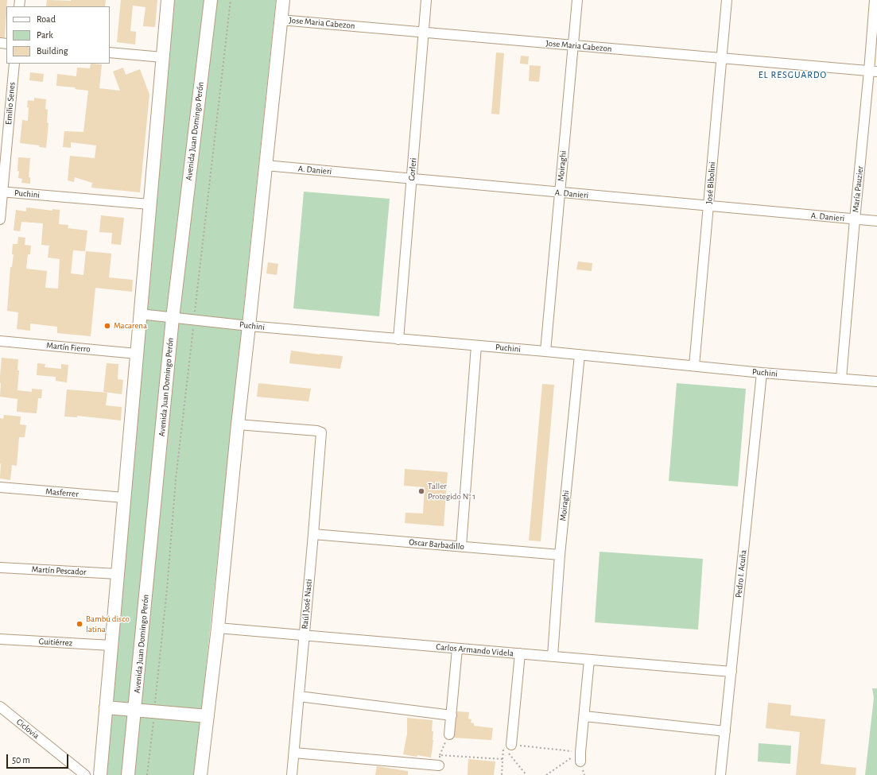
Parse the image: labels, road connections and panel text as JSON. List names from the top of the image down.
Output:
{
  "streets": {
    "main road": ["Avenida Juan Domingo Perón"],
    "street": [
      "Jose Maria Cabezon",
      "Emilio Senes",
      "Moiraghi",
      "Gorleri",
      "A. Danieri",
      "José Bibolini",
      "María Pauzier",
      "Puchini",
      "Martín Fierro",
      "Masferrer",
      "Oscar Barbadillo",
      "Martín Pescador",
      "Pedro I. Acuña",
      "Raúl José Nasti",
      "Guitiérrez",
      "Carlos Armando Videla",
      "Ciclovia"
    ]
  },
  "crossings": [
    ["Jose Maria Cabezon", "Moiraghi"],
    ["Jose Maria Cabezon", "Gorleri"],
    ["Jose Maria Cabezon", "José Bibolini"],
    ["Jose Maria Cabezon", "María Pauzier"],
    ["Emilio Senes", "Puchini"],
    ["Avenida Juan Domingo Perón", "Puchini"],
    ["Moiraghi", "A. Danieri"],
    ["Moiraghi", "Puchini"],
    ["Moiraghi", "Oscar Barbadillo"],
    ["Moiraghi", "Carlos Armando Videla"],
    ["Gorleri", "A. Danieri"],
    ["Gorleri", "Puchini"],
    ["A. Danieri", "José Bibolini"],
    ["A. Danieri", "María Pauzier"],
    ["José Bibolini", "Puchini"],
    ["María Pauzier", "Puchini"],
    ["Puchini", "Pedro I. Acuña"],
    ["Oscar Barbadillo", "Raúl José Nasti"],
    ["Pedro I. Acuña", "Carlos Armando Videla"],
    ["Raúl José Nasti", "Carlos Armando Videla"]
  ],
  "districts": ["EL RESGUARDO"],
  "places": ["Macarena", "Taller Protegido N° 1", "Bambú disco latina"],
  "legend": ["Road", "Park", "Building"],
  "scale_bar": "50 m"
}
